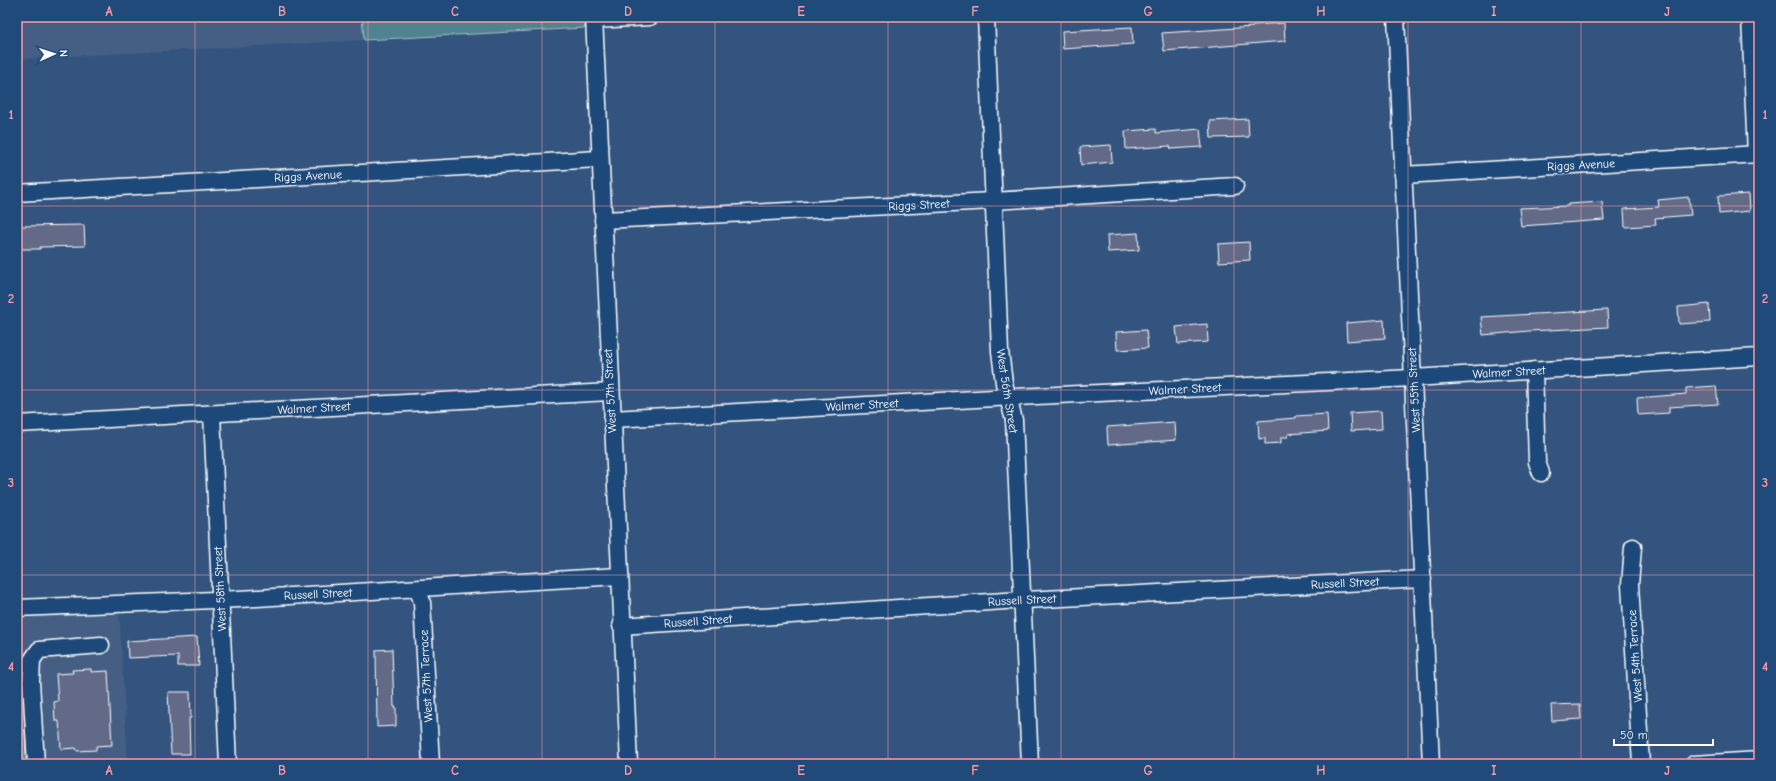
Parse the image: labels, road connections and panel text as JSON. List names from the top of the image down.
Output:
{
  "streets": {
    "street": [
      "Riggs Avenue",
      "Riggs Street",
      "Walmer Street",
      "West 55th Street",
      "West 57th Street",
      "West 56th Street",
      "Russell Street",
      "West 58th Street",
      "West 54th Terrace",
      "West 57th Terrace"
    ]
  },
  "crossings": [
    ["Riggs Avenue", "West 55th Street"],
    ["Riggs Avenue", "West 57th Street"],
    ["Riggs Street", "West 57th Street"],
    ["Riggs Street", "West 56th Street"],
    ["Walmer Street", "West 55th Street"],
    ["Walmer Street", "West 57th Street"],
    ["Walmer Street", "West 56th Street"],
    ["Walmer Street", "West 58th Street"],
    ["West 55th Street", "Russell Street"],
    ["West 57th Street", "Russell Street"],
    ["West 56th Street", "Russell Street"],
    ["Russell Street", "West 58th Street"],
    ["Russell Street", "West 57th Terrace"]
  ],
  "scale_bar": "50 m",
  "north": "right",
  "grid": {
    "columns": [
      "A",
      "B",
      "C",
      "D",
      "E",
      "F",
      "G",
      "H",
      "I",
      "J"
    ],
    "rows": [
      "1",
      "2",
      "3",
      "4"
    ]
  }
}
